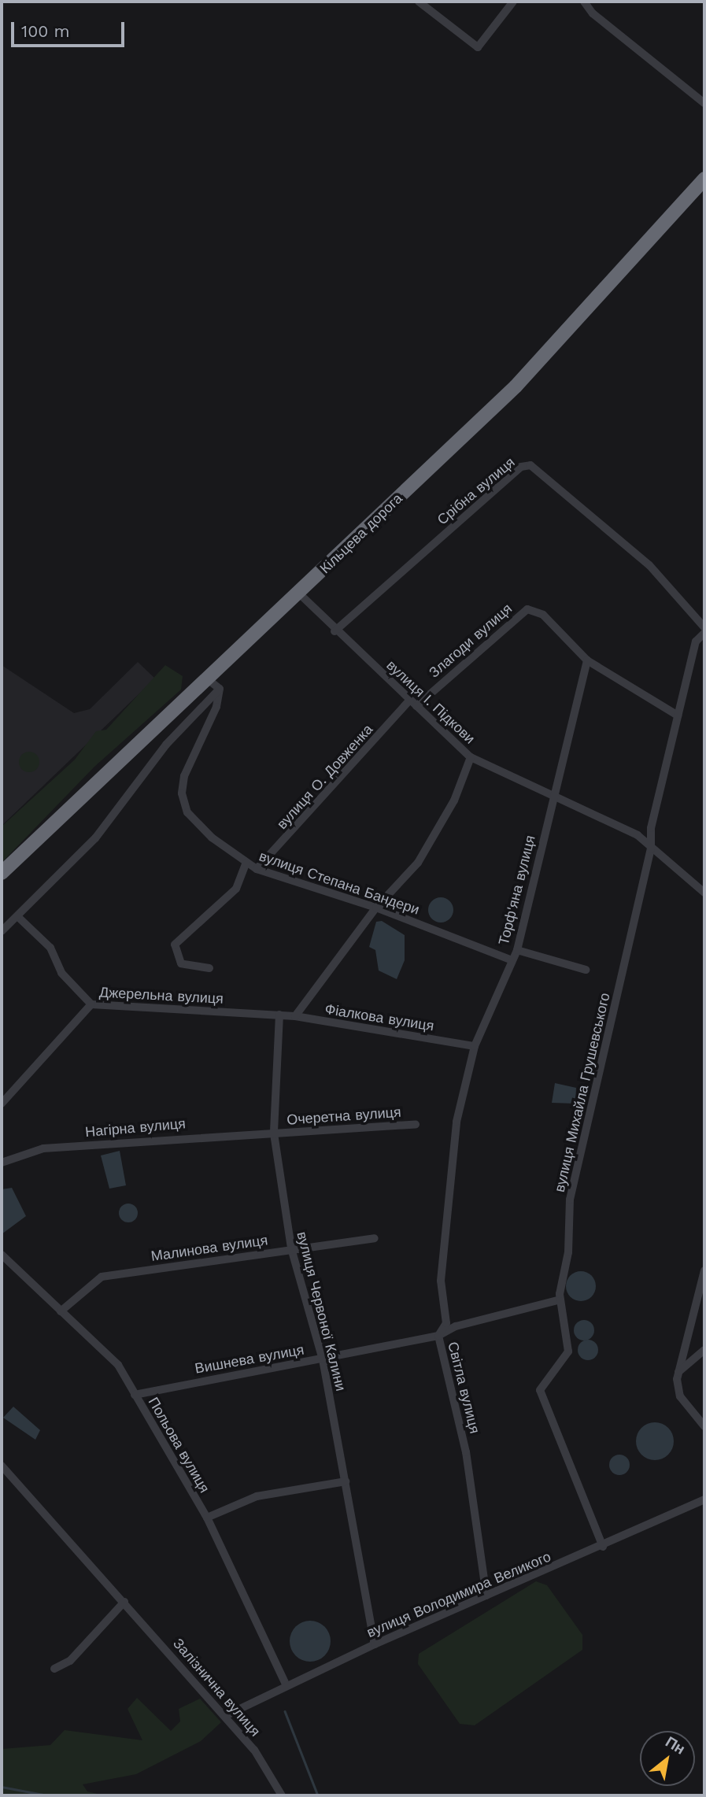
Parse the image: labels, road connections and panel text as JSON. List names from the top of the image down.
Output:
{
  "streets": {
    "highway": ["Кільцева дорога"],
    "street": [
      "Срібна вулиця",
      "Злагоди вулиця",
      "вулиця І. Підкови",
      "вулиця О. Довженка",
      "вулиця Степана Бандери",
      "Торф'яна вулиця",
      "Джерельна вулиця",
      "Фіалкова вулиця",
      "вулиця Михайла Грушевського",
      "Очеретна вулиця",
      "Нагірна вулиця",
      "Малинова вулиця",
      "вулиця Червоної Калини",
      "Вишнева вулиця",
      "Світла вулиця",
      "Польова вулиця",
      "вулиця Володимира Великого",
      "Залізнична вулиця"
    ]
  },
  "crossings": [
    ["Срібна вулиця", "вулиця І. Підкови"],
    ["Кільцева дорога", "вулиця І. Підкови"],
    ["Злагоди вулиця", "вулиця І. Підкови"],
    ["Злагоди вулиця", "вулиця О. Довженка"],
    ["Злагоди вулиця", "Торф'яна вулиця"],
    ["Злагоди вулиця", "вулиця Михайла Грушевського"],
    ["вулиця І. Підкови", "вулиця О. Довженка"],
    ["вулиця І. Підкови", "Торф'яна вулиця"],
    ["вулиця І. Підкови", "вулиця Михайла Грушевського"],
    ["вулиця О. Довженка", "вулиця Степана Бандери"],
    ["вулиця Степана Бандери", "Торф'яна вулиця"],
    ["Торф'яна вулиця", "Фіалкова вулиця"],
    ["Торф'яна вулиця", "Світла вулиця"],
    ["Джерельна вулиця", "Фіалкова вулиця"],
    ["Джерельна вулиця", "вулиця Червоної Калини"],
    ["Фіалкова вулиця", "вулиця Червоної Калини"],
    ["вулиця Михайла Грушевського", "Вишнева вулиця"],
    ["вулиця Михайла Грушевського", "вулиця Володимира Великого"],
    ["Очеретна вулиця", "Нагірна вулиця"],
    ["Очеретна вулиця", "вулиця Червоної Калини"],
    ["Нагірна вулиця", "вулиця Червоної Калини"],
    ["Малинова вулиця", "вулиця Червоної Калини"],
    ["Малинова вулиця", "Польова вулиця"],
    ["вулиця Червоної Калини", "Вишнева вулиця"],
    ["вулиця Червоної Калини", "вулиця Володимира Великого"],
    ["Вишнева вулиця", "Світла вулиця"],
    ["Вишнева вулиця", "Польова вулиця"],
    ["Світла вулиця", "вулиця Володимира Великого"],
    ["Польова вулиця", "вулиця Володимира Великого"],
    ["вулиця Володимира Великого", "Залізнична вулиця"]
  ],
  "scale_bar": "100 m",
  "north": "top right"
}
